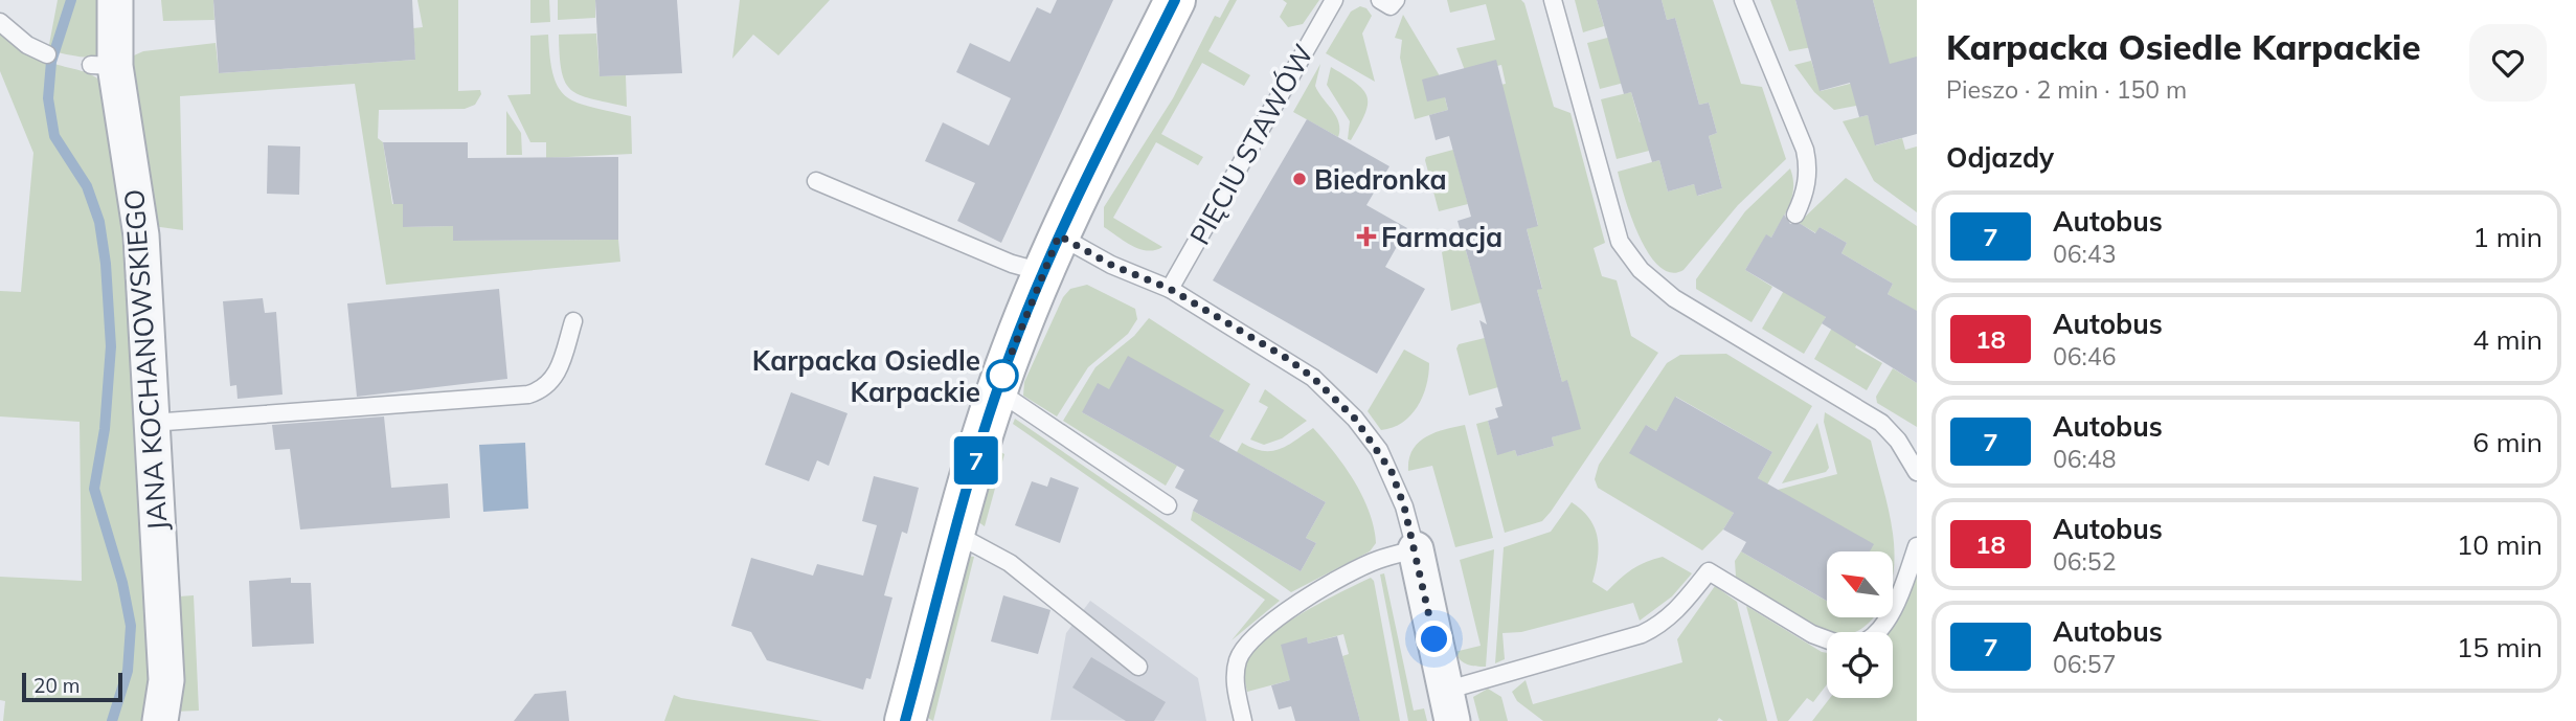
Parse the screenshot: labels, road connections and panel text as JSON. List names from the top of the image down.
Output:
{
  "streets": {
    "street": ["JANA KOCHANOWSKIEGO"],
    "lane": ["PIĘCIU STAWÓW"]
  },
  "places": {
    "other": ["Biedronka", "Karpacka Osiedle Karpackie"],
    "health": ["Farmacja"]
  },
  "lines": ["bus line 7"],
  "scale_bar": "20 m",
  "north": "top left",
  "page": {
    "on_map": "7",
    "heading": [
      ["Karpacka Osiedle Karpackie", "Pieszo · 2 min · 150 m"],
      "Odjazdy"
    ],
    "list": [
      {
        "mark": "7",
        "name": "Autobus",
        "note": "06:43",
        "value": "1 min"
      },
      {
        "mark": "18",
        "name": "Autobus",
        "note": "06:46",
        "value": "4 min"
      },
      {
        "mark": "7",
        "name": "Autobus",
        "note": "06:48",
        "value": "6 min"
      },
      {
        "mark": "18",
        "name": "Autobus",
        "note": "06:52",
        "value": "10 min"
      },
      {
        "mark": "7",
        "name": "Autobus",
        "note": "06:57",
        "value": "15 min"
      }
    ],
    "scale": "20 m"
  }
}
